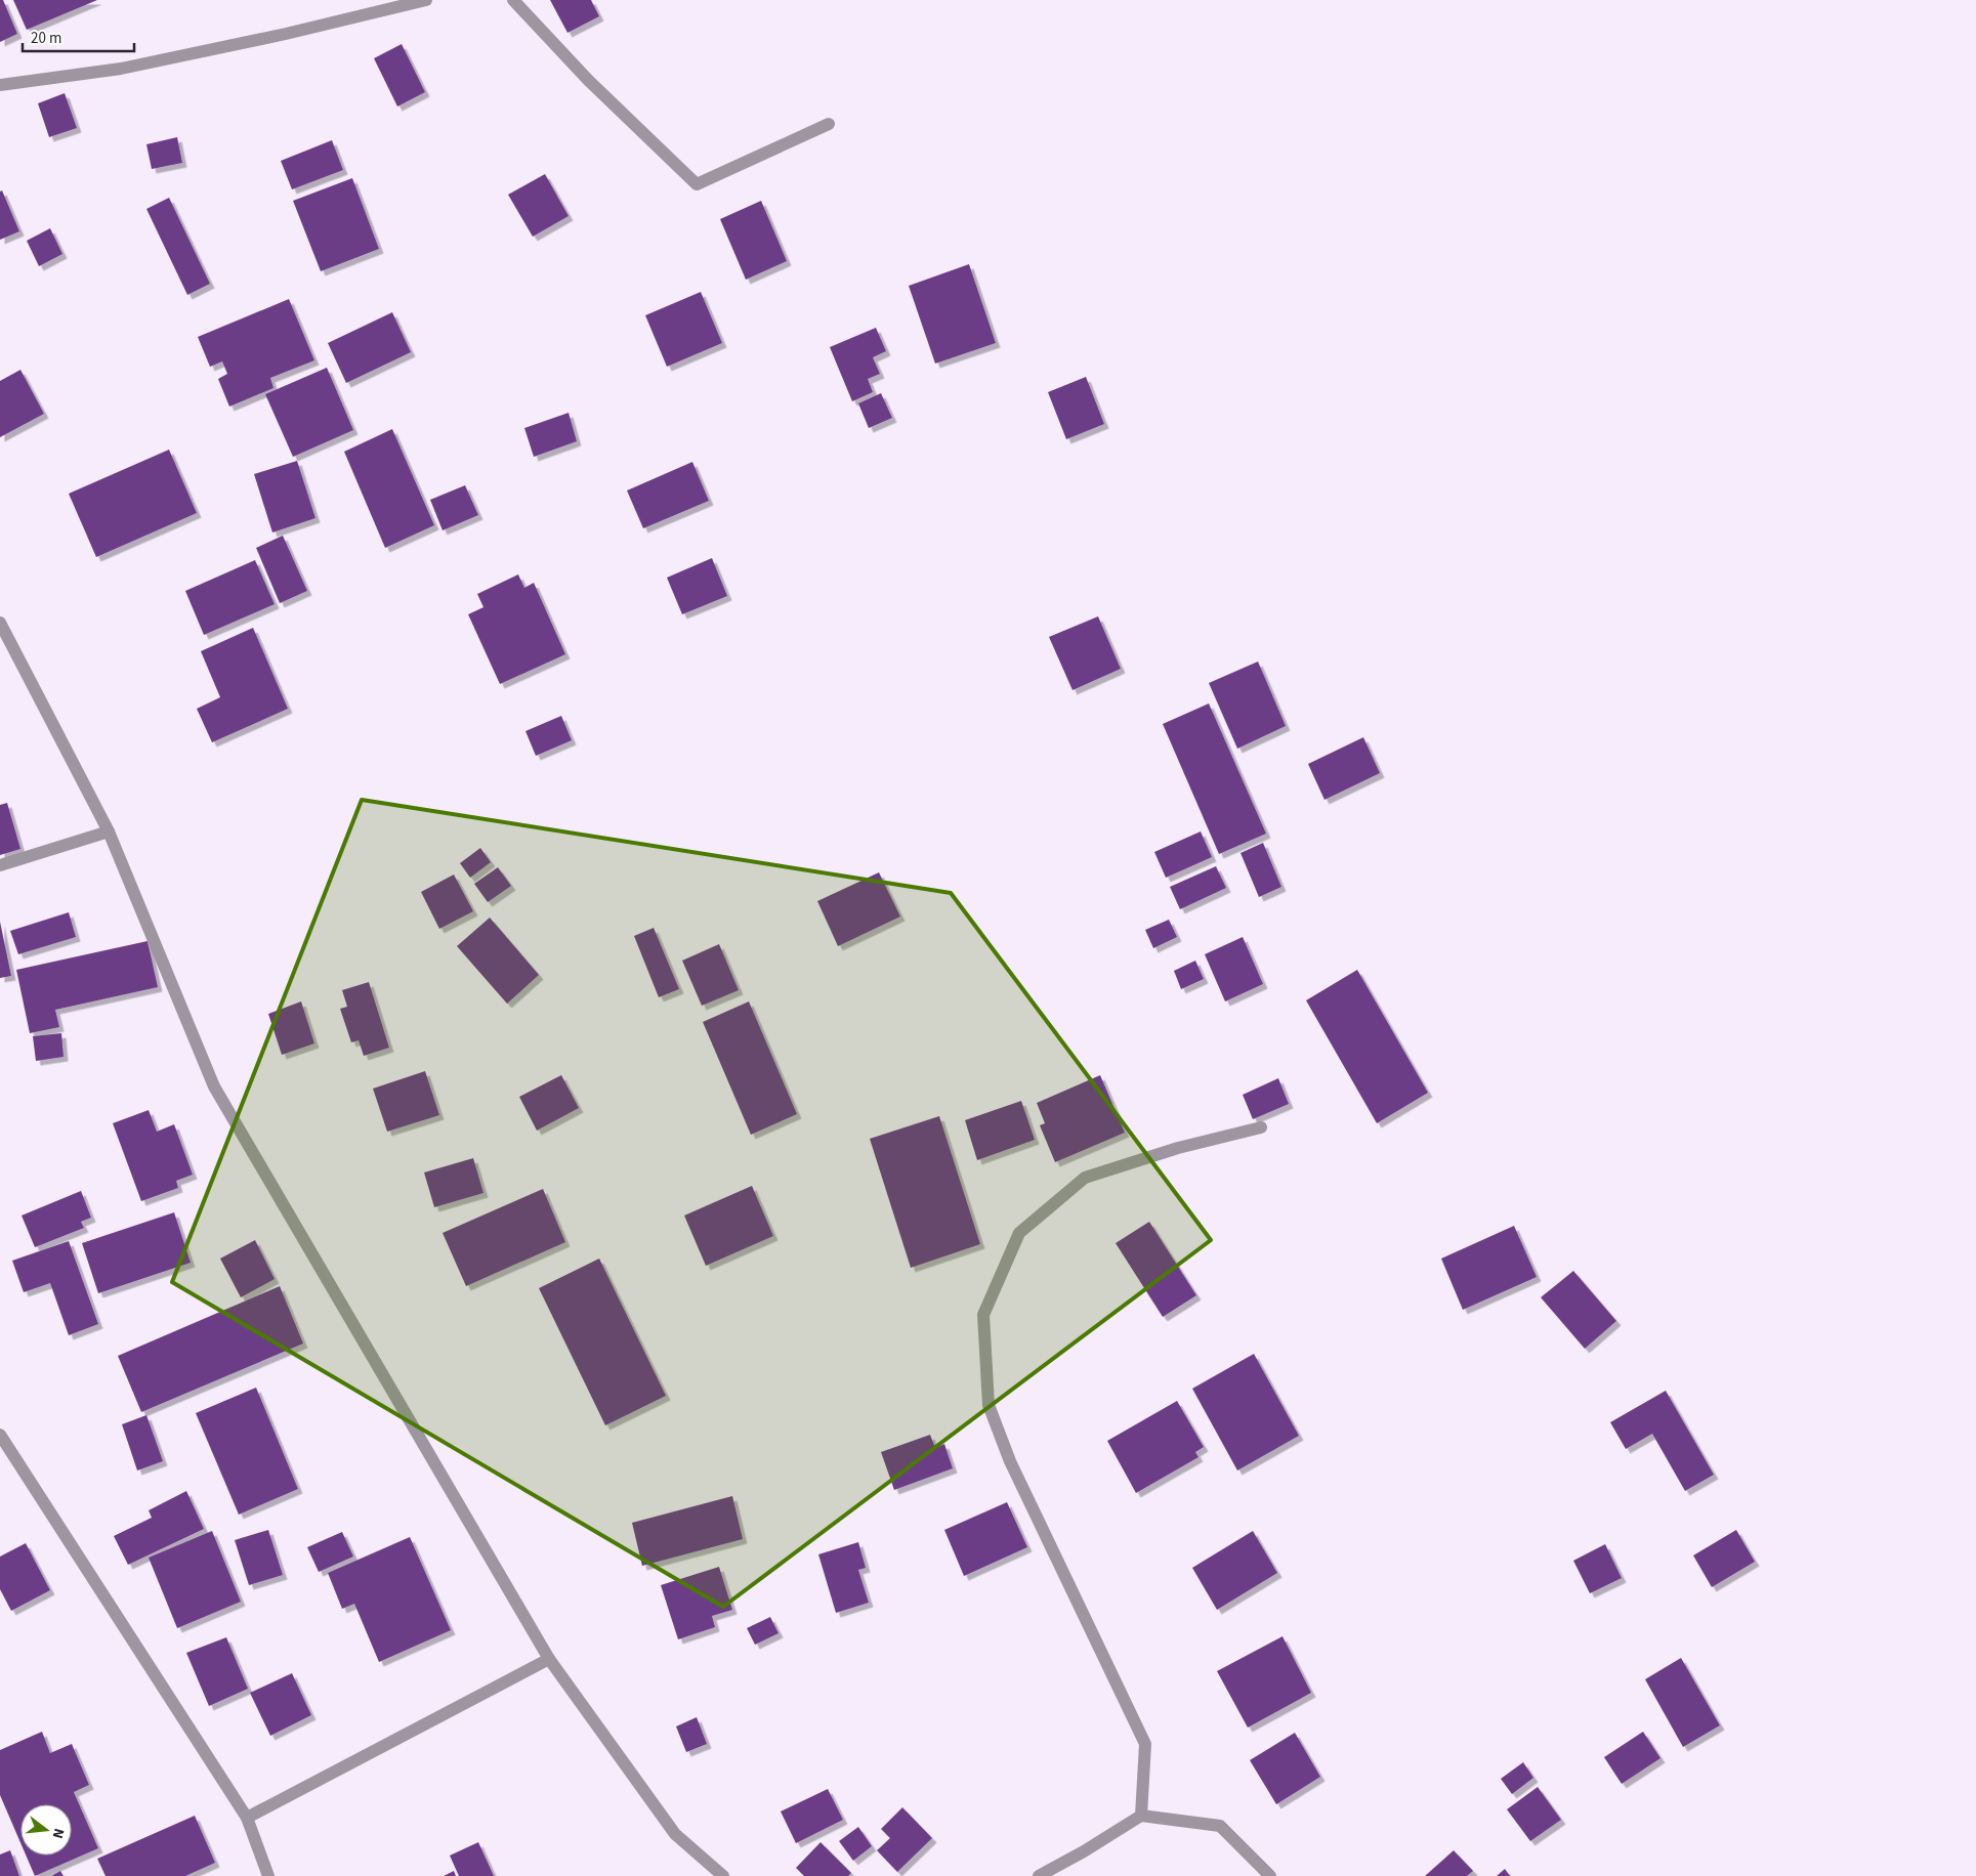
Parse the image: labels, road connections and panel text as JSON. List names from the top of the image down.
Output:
{
  "scale_bar": "20 m",
  "north": "right"
}
